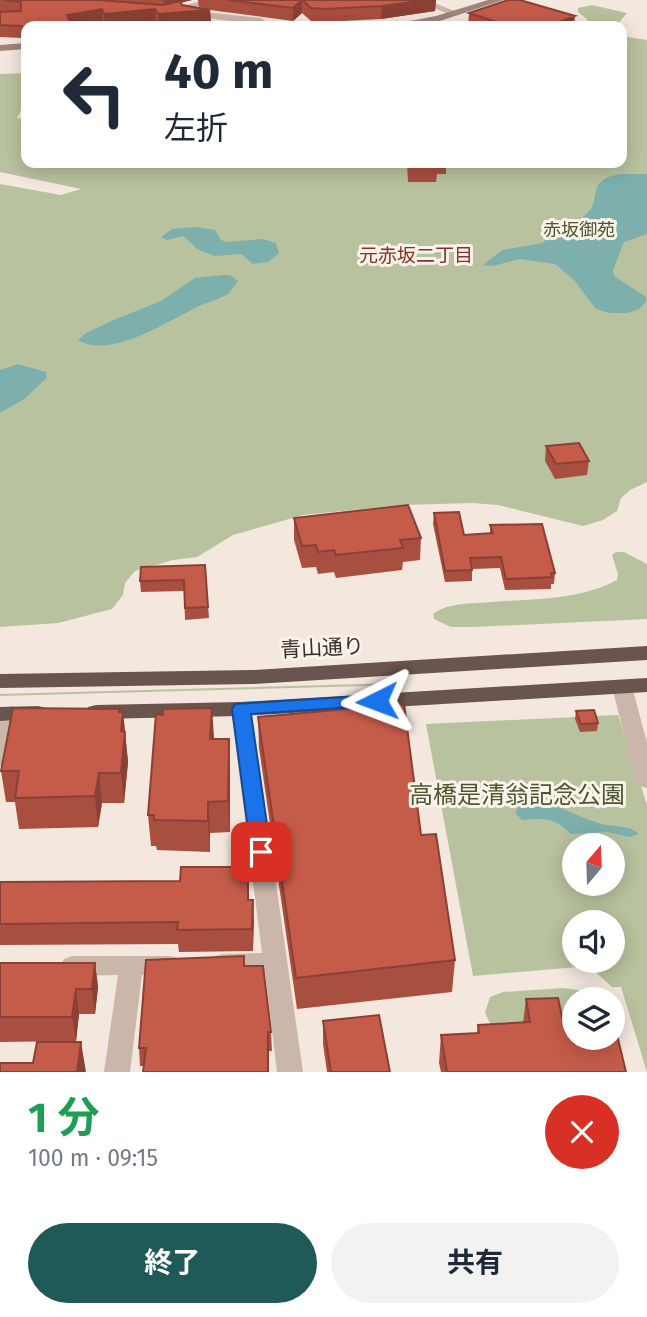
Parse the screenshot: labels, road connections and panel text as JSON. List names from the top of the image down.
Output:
{
  "streets": {
    "highway": ["青山通り"]
  },
  "districts": ["元赤坂二丁目"],
  "parks": ["赤坂御苑", "高橋是清翁記念公園"],
  "north": "top",
  "page": {
    "turn": ["40 m", "左折"],
    "heading": ["1 分", "100 m · 09:15"],
    "buttons": ["終了", "共有"]
  }
}
